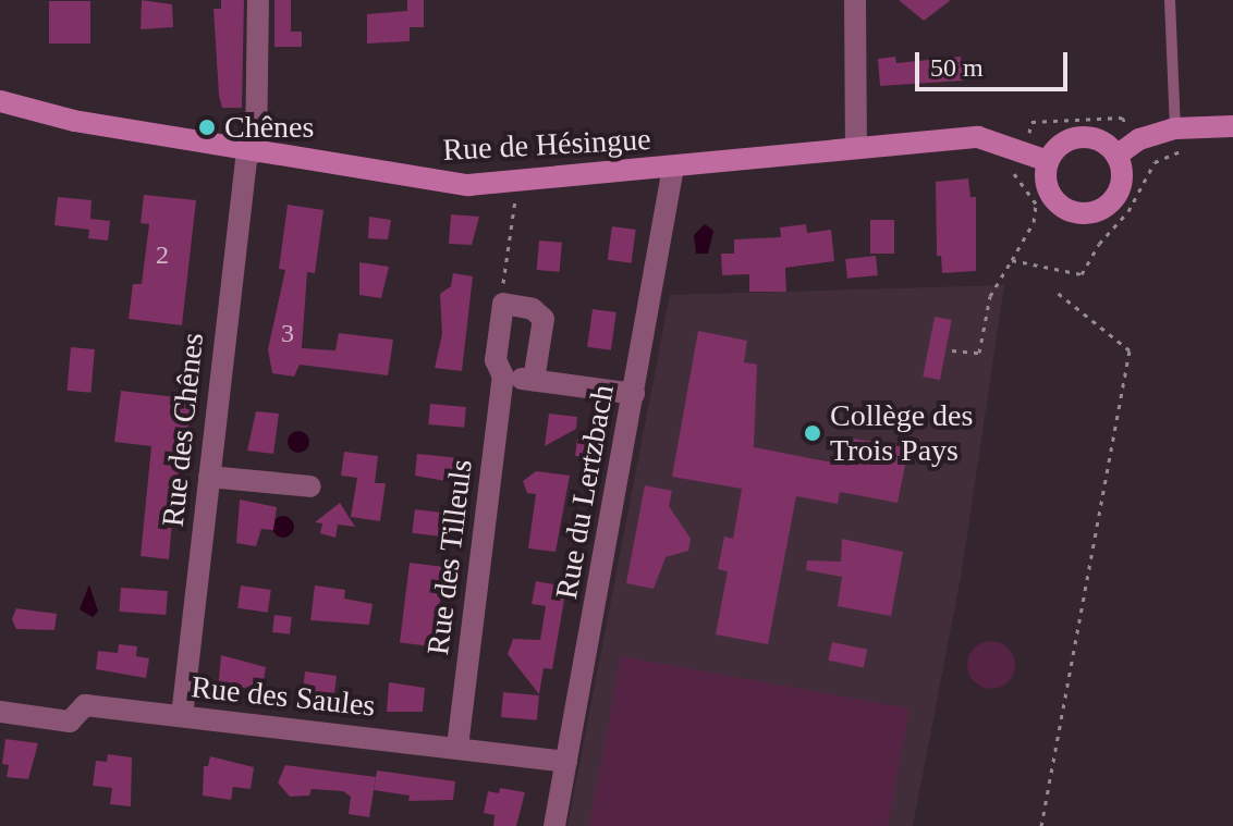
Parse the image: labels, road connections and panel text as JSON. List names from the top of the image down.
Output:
{
  "streets": {
    "main road": ["Rue de Hésingue"],
    "street": [
      "Rue des Chênes",
      "Rue du Lertzbach",
      "Rue des Tilleuls",
      "Rue des Saules"
    ]
  },
  "crossings": [
    ["Rue de Hésingue", "Rue des Chênes"],
    ["Rue de Hésingue", "Rue du Lertzbach"],
    ["Rue des Chênes", "Rue des Saules"],
    ["Rue du Lertzbach", "Rue des Saules"],
    ["Rue des Tilleuls", "Rue des Saules"]
  ],
  "places": ["Chênes", "Collège des Trois Pays"],
  "house_numbers": ["2", "3"],
  "scale_bar": "50 m"
}
